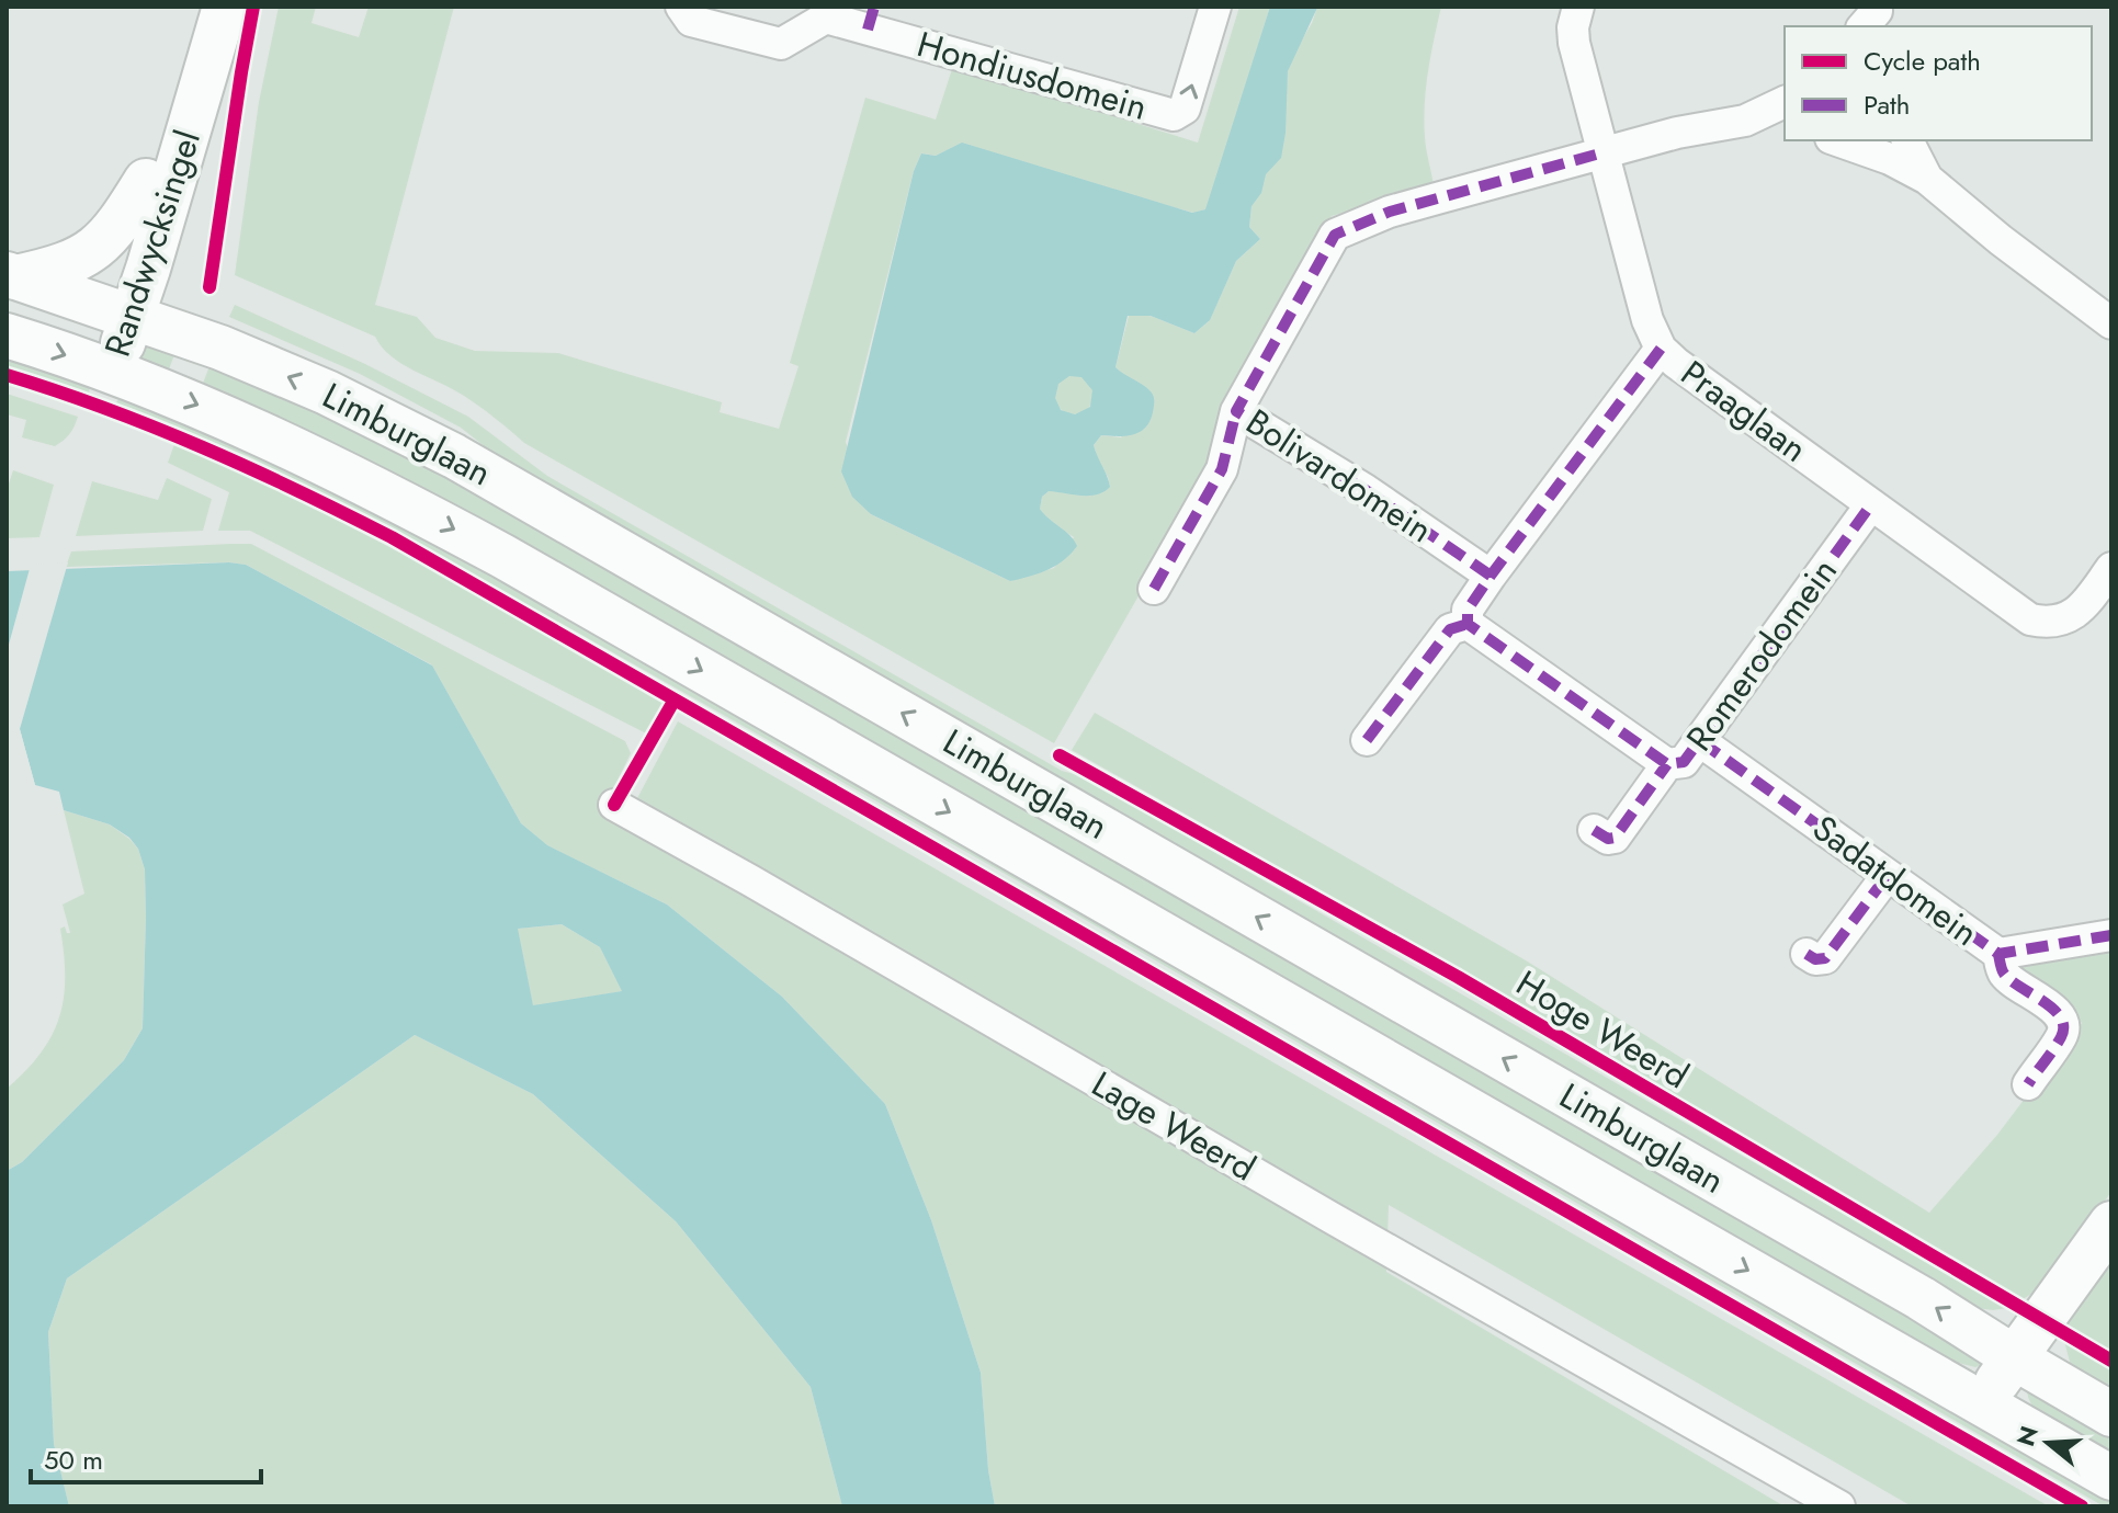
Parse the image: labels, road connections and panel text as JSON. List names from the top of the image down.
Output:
{
  "streets": {
    "main road": ["Randwycksingel", "Limburglaan"],
    "street": [
      "Hondiusdomein",
      "Praaglaan",
      "Bolivardomein",
      "Romerodomein",
      "Sadatdomein",
      "Lage Weerd"
    ],
    "cycle path": ["Hoge Weerd"]
  },
  "crossings": [
    ["Randwycksingel", "Limburglaan"],
    ["Praaglaan", "Bolivardomein"],
    ["Praaglaan", "Romerodomein"],
    ["Romerodomein", "Sadatdomein"]
  ],
  "legend": ["Cycle path", "Path"],
  "scale_bar": "50 m",
  "north": "left"
}
